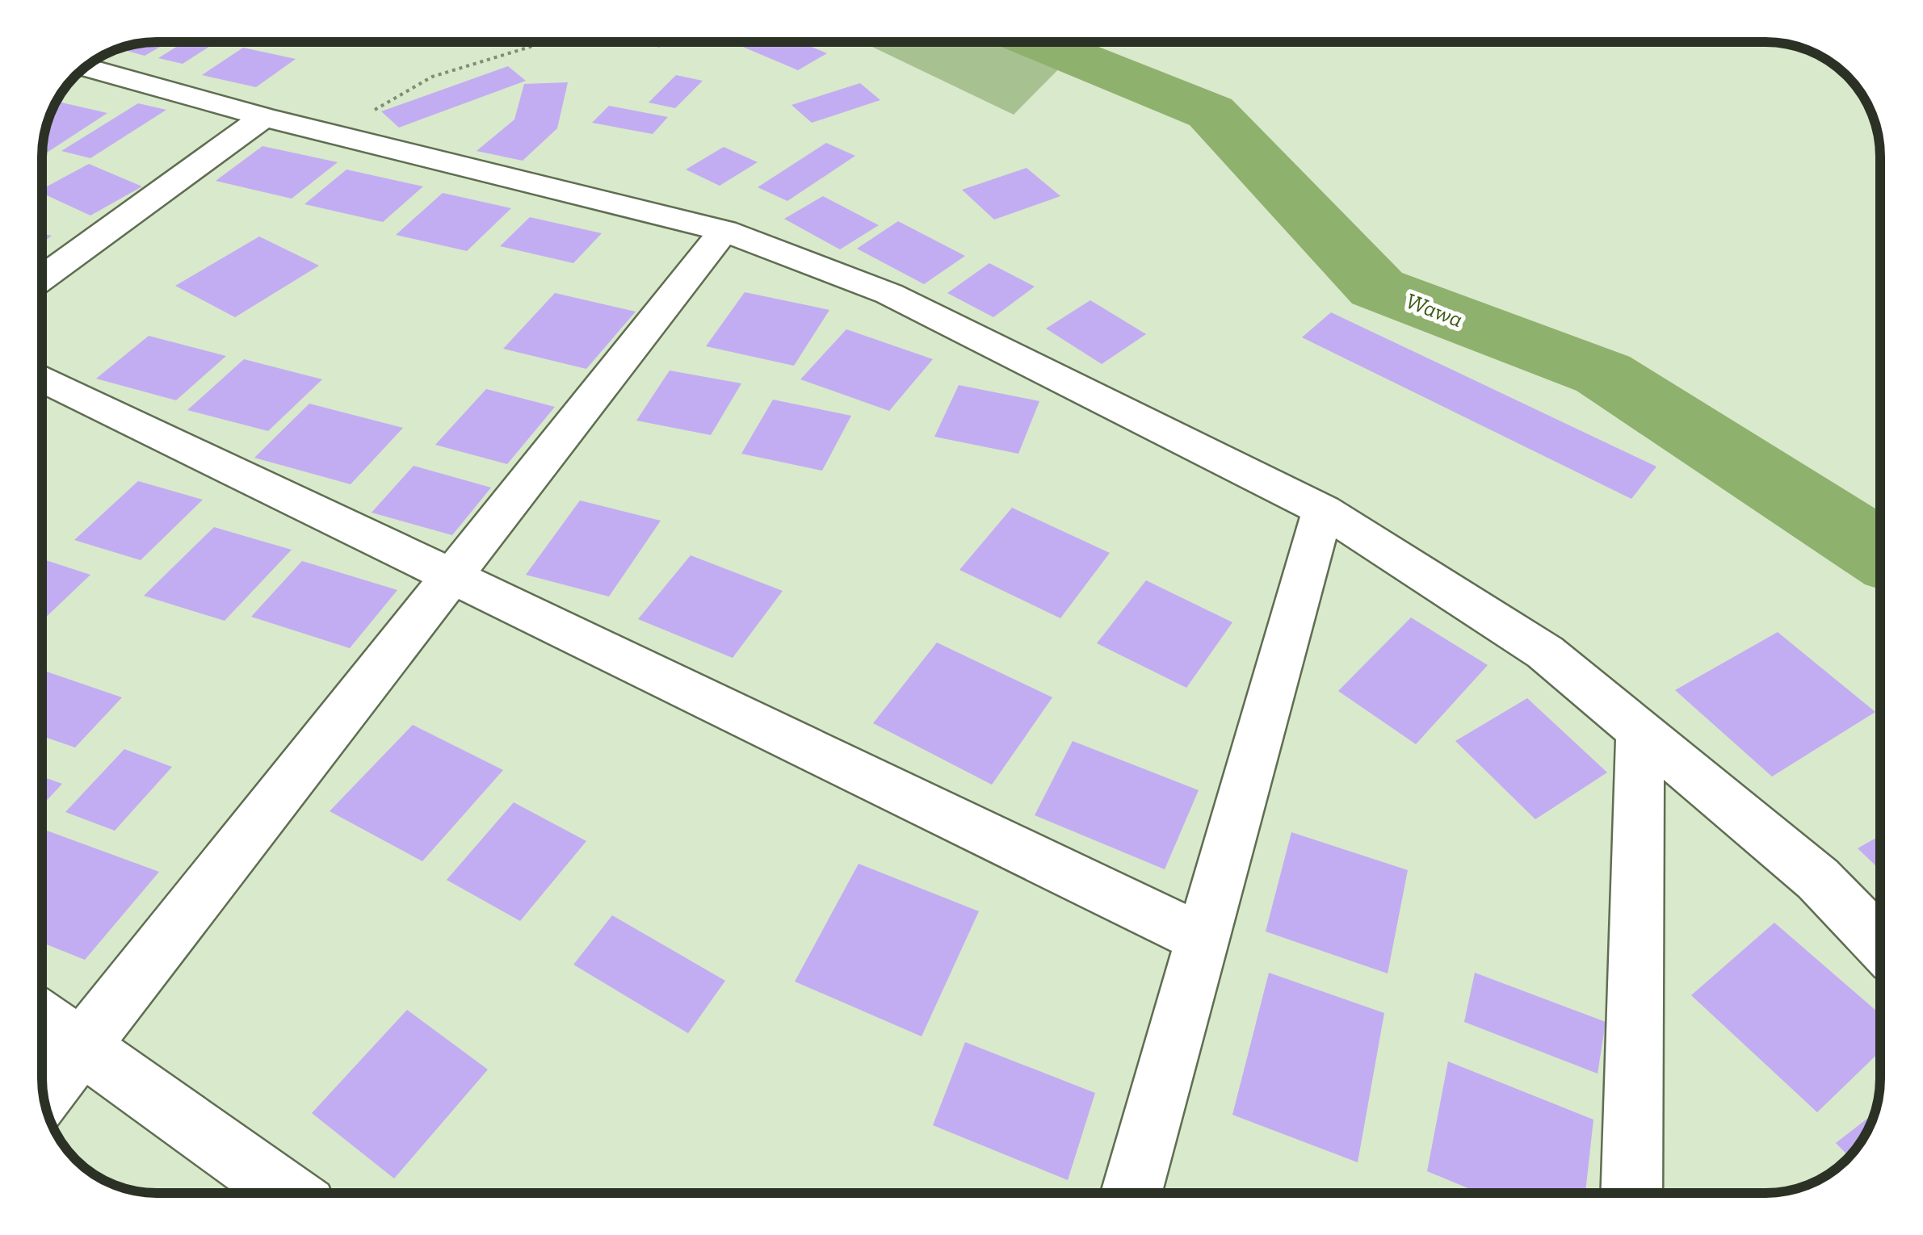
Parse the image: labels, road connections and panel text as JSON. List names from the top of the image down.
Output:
{
  "water": ["Wawa"]
}
